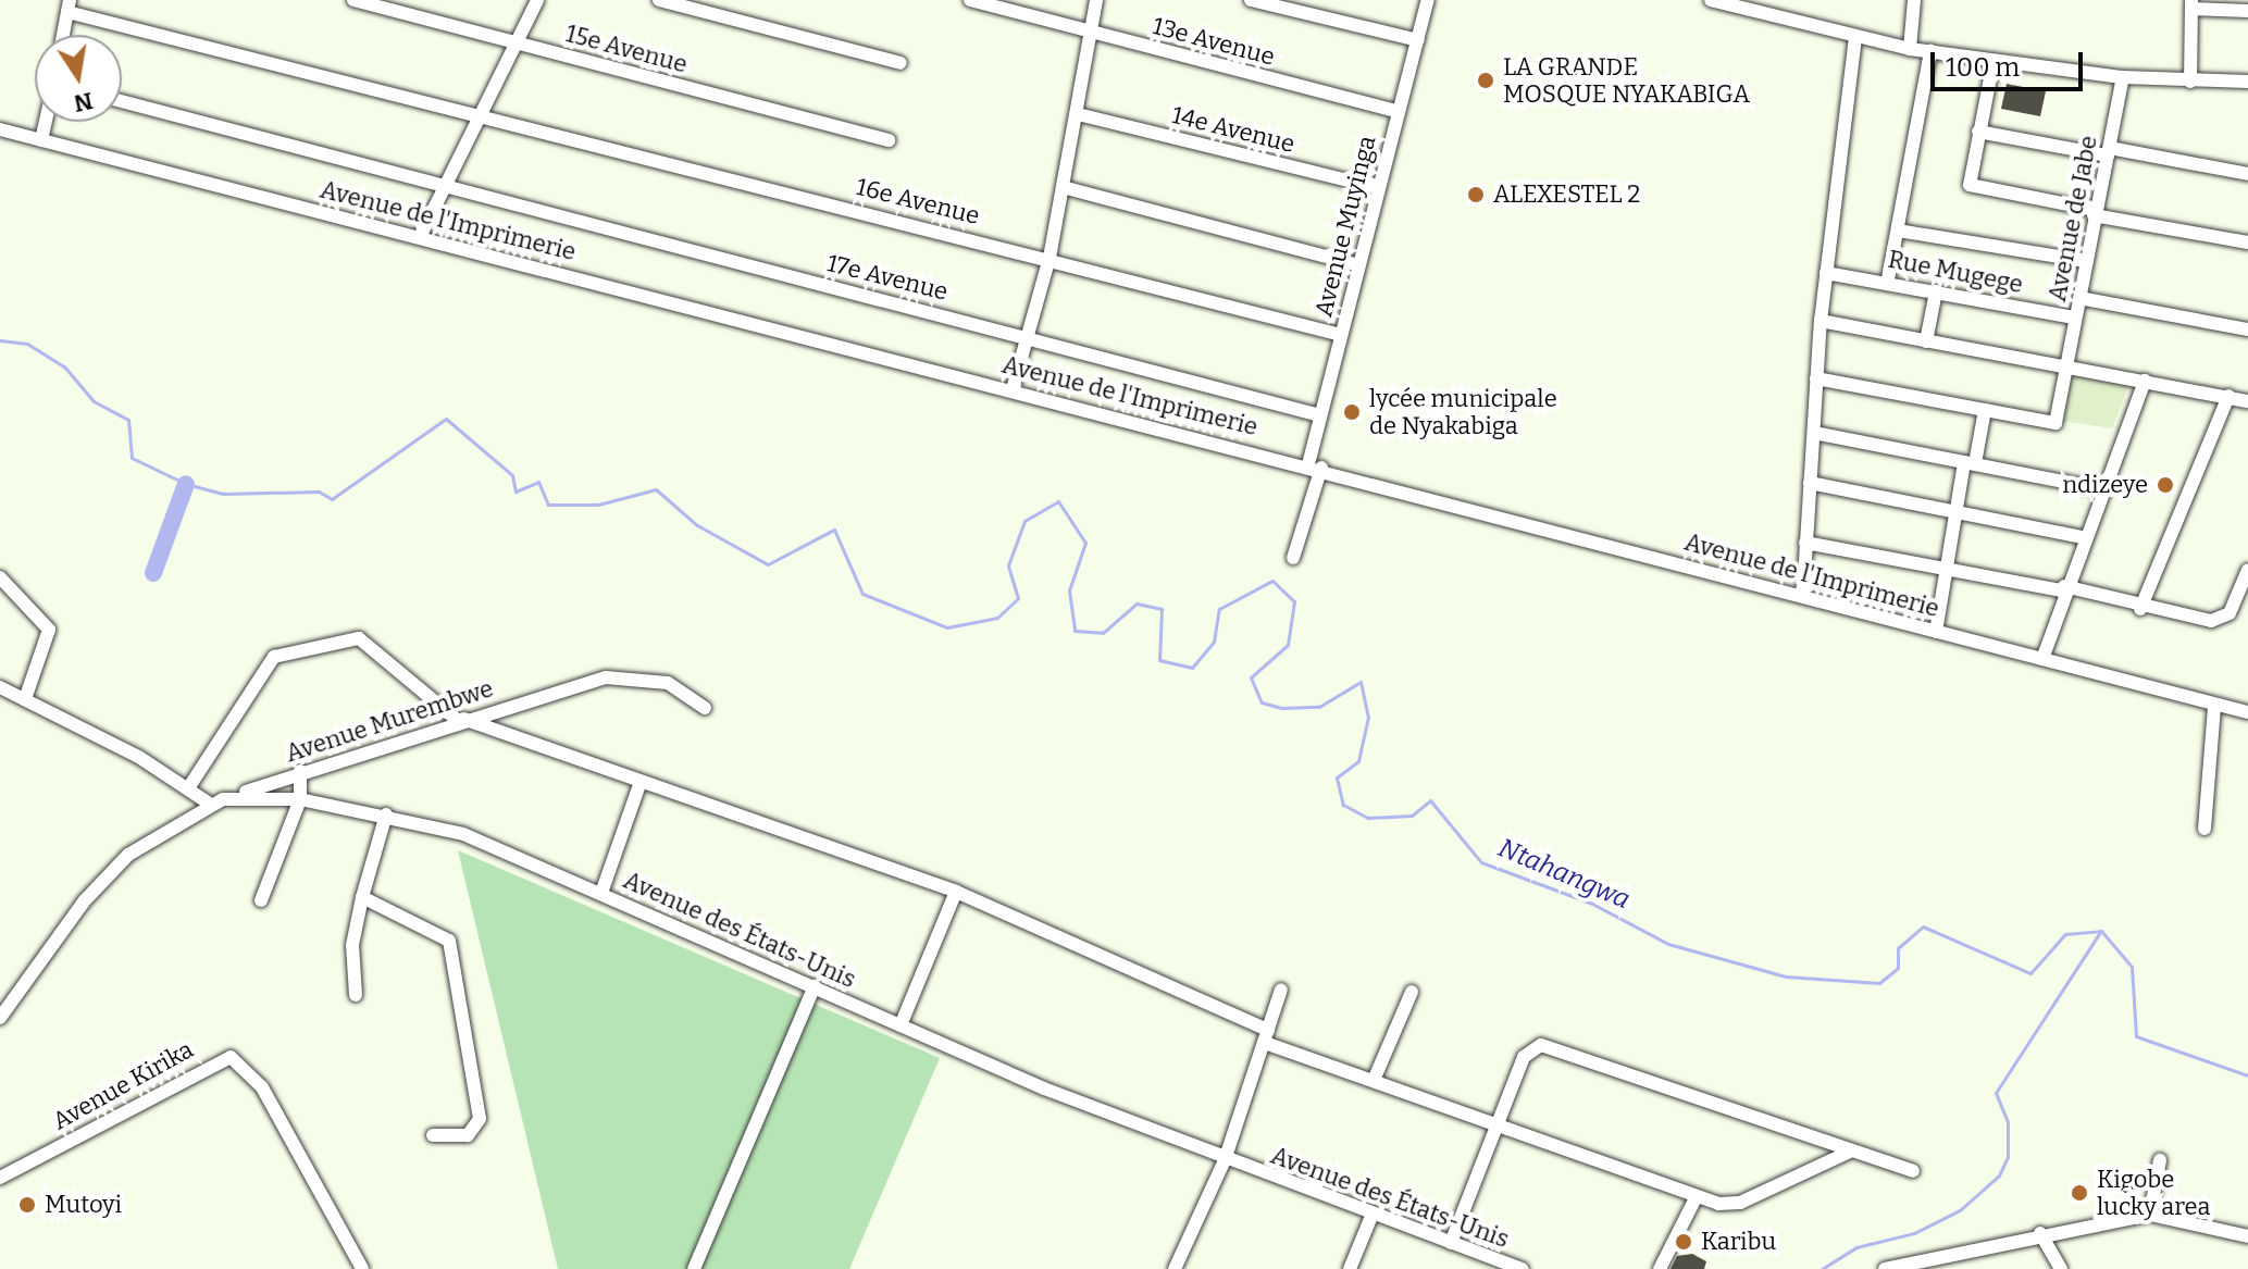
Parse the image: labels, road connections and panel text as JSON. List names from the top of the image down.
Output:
{
  "streets": {
    "street": [
      "13e Avenue",
      "15e Avenue",
      "14e Avenue",
      "16e Avenue",
      "Avenue de Jabe",
      "Avenue de l'Imprimerie",
      "Avenue Muyinga",
      "Rue Mugege",
      "17e Avenue",
      "Avenue Murembwe",
      "Avenue des États-Unis",
      "Avenue Kirika"
    ]
  },
  "crossings": [
    ["13e Avenue", "Avenue Muyinga"],
    ["14e Avenue", "Avenue Muyinga"],
    ["16e Avenue", "Avenue Muyinga"],
    ["Avenue de Jabe", "Rue Mugege"],
    ["Avenue de l'Imprimerie", "Avenue Muyinga"],
    ["Avenue Muyinga", "17e Avenue"],
    ["Avenue Murembwe", "Avenue des États-Unis"]
  ],
  "water": ["Ntahangwa"],
  "places": [
    "LA GRANDE MOSQUE NYAKABIGA",
    "ALEXESTEL 2",
    "lycée municipale de Nyakabiga",
    "ndizeye",
    "Kigobe lucky area",
    "Mutoyi",
    "Karibu"
  ],
  "scale_bar": "100 m",
  "north": "bottom"
}
